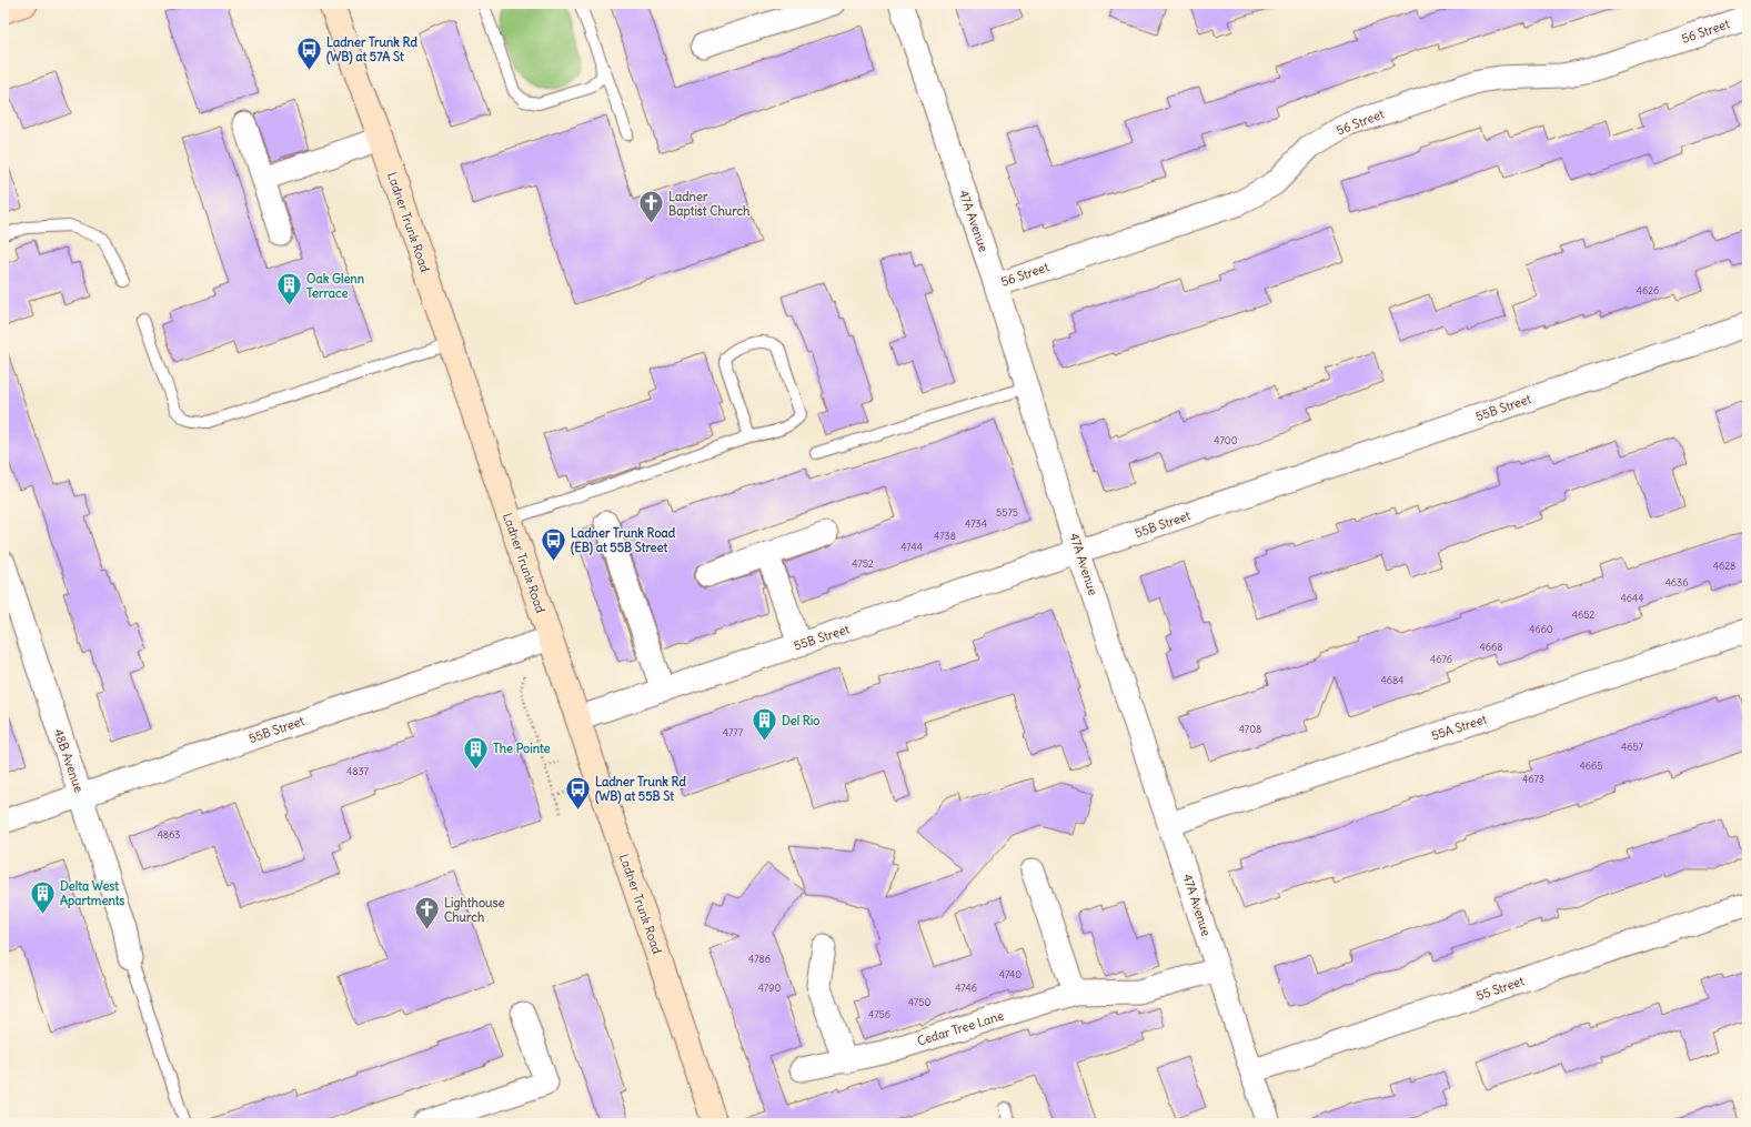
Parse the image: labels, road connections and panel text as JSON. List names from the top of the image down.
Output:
{
  "streets": {
    "main road": ["Ladner Trunk Road"],
    "street": [
      "56 Street",
      "47A Avenue",
      "55B Street",
      "55A Street",
      "48B Avenue",
      "55 Street",
      "Cedar Tree Lane"
    ]
  },
  "crossings": [
    ["56 Street", "47A Avenue"],
    ["47A Avenue", "55B Street"],
    ["47A Avenue", "55A Street"],
    ["47A Avenue", "55 Street"],
    ["47A Avenue", "Cedar Tree Lane"],
    ["Ladner Trunk Road", "55B Street"],
    ["55B Street", "48B Avenue"]
  ],
  "places": {
    "bus stop": ["Ladner Trunk Rd (WB) at 57A St", "Ladner Trunk Road (EB) at 55B Street", "Ladner Trunk Rd (WB) at 55B St"],
    "church": ["Ladner Baptist Church", "Lighthouse Church"],
    "building": [
      "Oak Glenn Terrace",
      "Del Rio",
      "The Pointe",
      "Delta West Apartments"
    ]
  },
  "house_numbers": [
    "4626",
    "4700",
    "5575",
    "4734",
    "4738",
    "4744",
    "4752",
    "4628",
    "4636",
    "4644",
    "4652",
    "4660",
    "4668",
    "4676",
    "4684",
    "4708",
    "4777",
    "4657",
    "4665",
    "4837",
    "4673",
    "4863",
    "4786",
    "4740",
    "4790",
    "4746",
    "4750",
    "4756"
  ]
}
